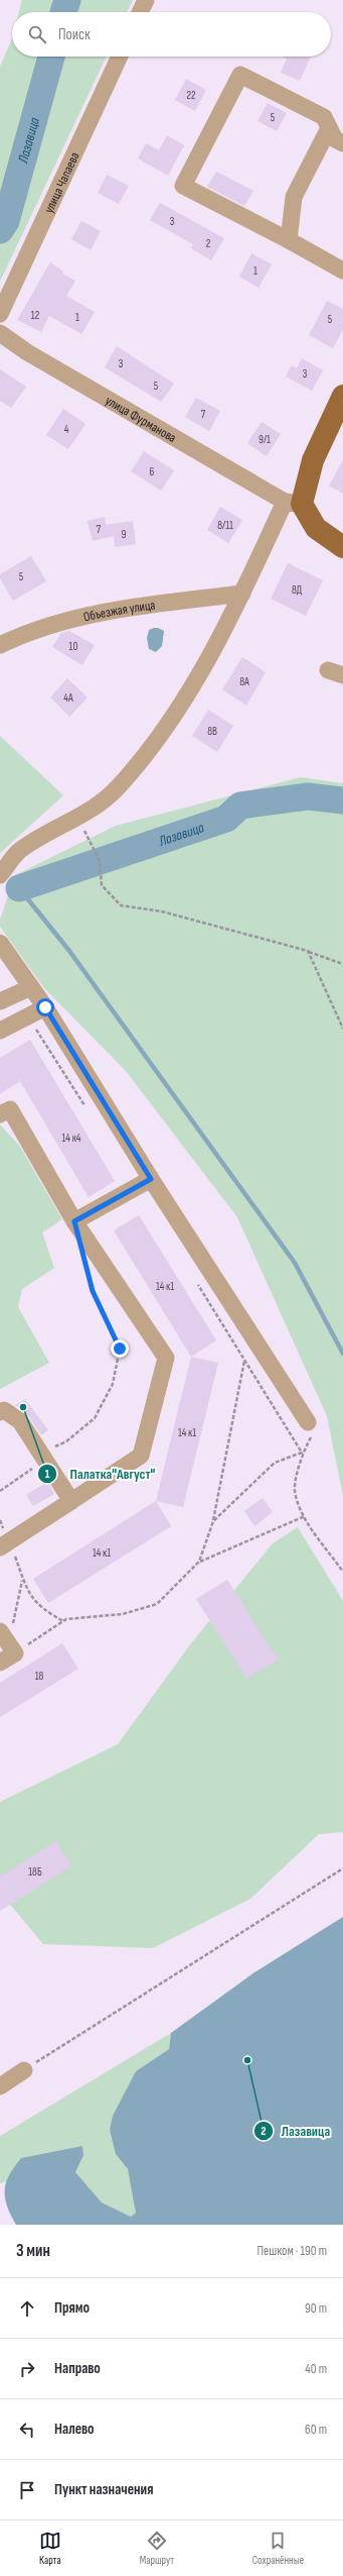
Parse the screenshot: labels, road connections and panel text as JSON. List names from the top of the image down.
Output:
{
  "streets": {
    "main road": ["улица Фурманова"],
    "street": ["улица Чапаева", "Объезжая улица"]
  },
  "water": ["Лазавица"],
  "places": ["Палатка\"Август\"", "Лазавица"],
  "house_numbers": [
    "22",
    "5",
    "3",
    "2",
    "1",
    "12",
    "1",
    "5",
    "3",
    "3",
    "5",
    "7",
    "4",
    "9/1",
    "6",
    "8/11",
    "7",
    "9",
    "5",
    "8Д",
    "10",
    "8А",
    "4А",
    "8В",
    "14 к4",
    "14 к1",
    "14 к1",
    "14 к1",
    "18",
    "18Б"
  ],
  "page": {
    "search": "Поиск",
    "heading": ["3 мин", "Пешком · 190 m"],
    "list": [
      ["Прямо", "90 m"],
      ["Направо", "40 m"],
      ["Налево", "60 m"],
      "Пункт назначения"
    ],
    "nav": ["Карта", "Маршрут", "Сохранённые"]
  }
}
